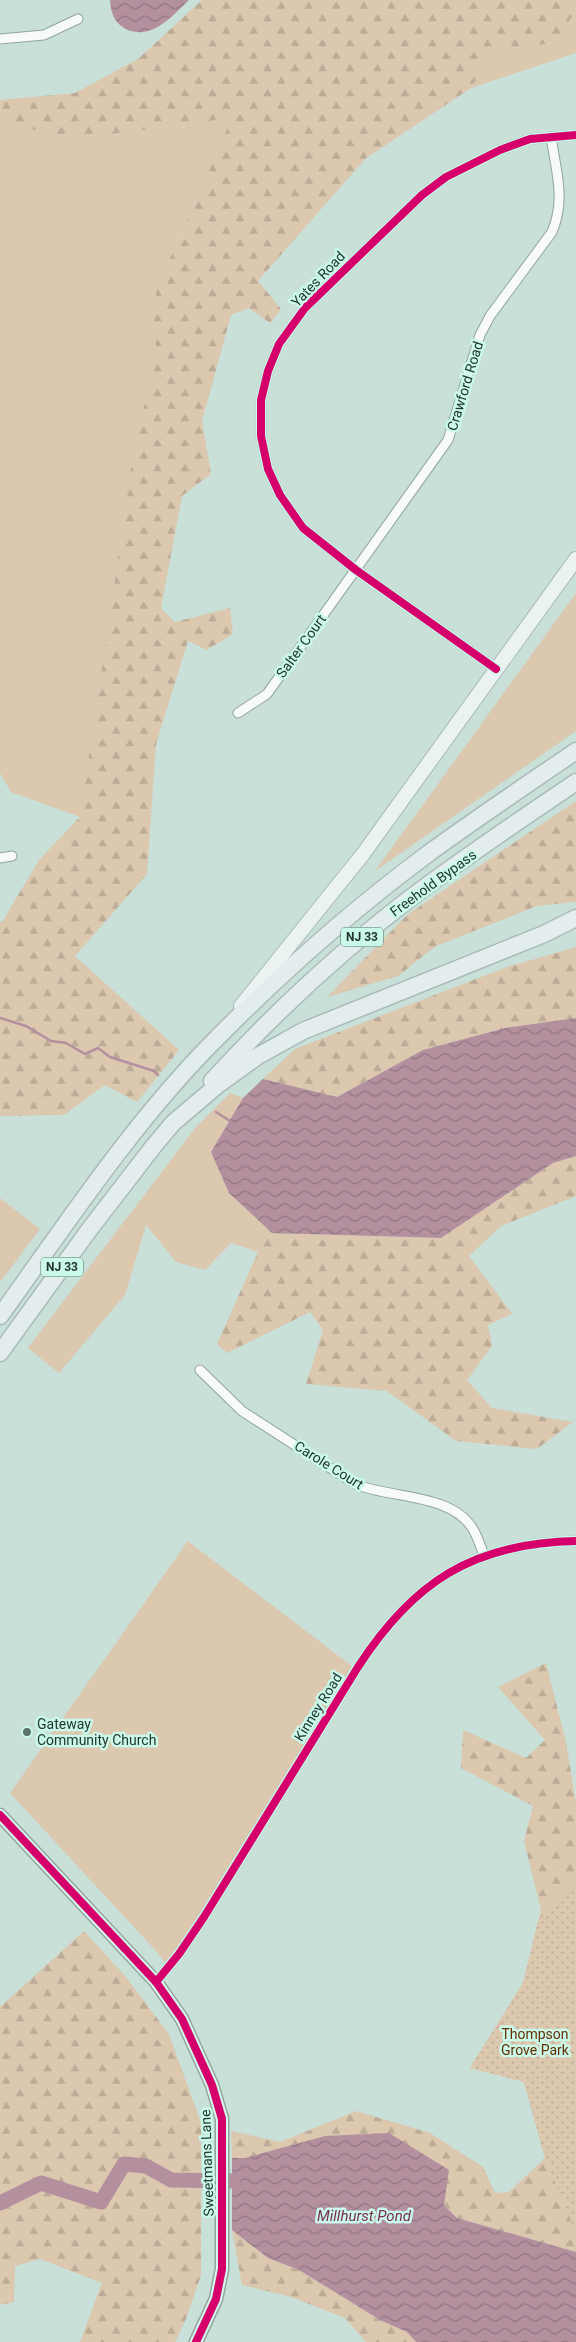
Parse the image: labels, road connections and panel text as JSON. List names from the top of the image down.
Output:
{
  "streets": {
    "highway": ["Freehold Bypass", "NJ 33"],
    "street": [
      "Yates Road",
      "Crawford Road",
      "Salter Court",
      "Carole Court",
      "Kinney Road",
      "Sweetmans Lane"
    ]
  },
  "crossings": [
    ["Yates Road", "Crawford Road"],
    ["Yates Road", "Salter Court"],
    ["Crawford Road", "Salter Court"],
    ["Freehold Bypass", "NJ 33"],
    ["Carole Court", "Kinney Road"],
    ["Kinney Road", "Sweetmans Lane"]
  ],
  "water": ["Millhurst Pond"],
  "parks": ["Thompson Grove Park"],
  "places": ["Gateway Community Church"]
}
